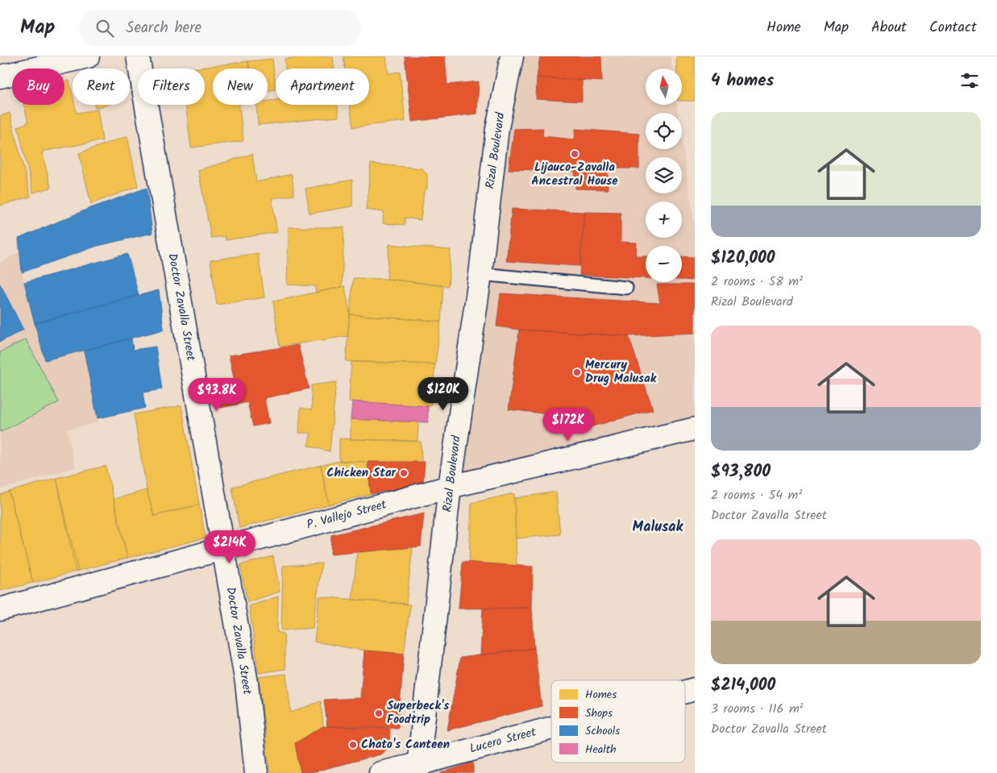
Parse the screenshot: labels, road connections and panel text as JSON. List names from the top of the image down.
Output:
{
  "streets": {
    "street": [
      "Rizal Boulevard",
      "Doctor Zavalla Street",
      "P. Vallejo Street",
      "Lucero Street"
    ]
  },
  "crossings": [
    ["Rizal Boulevard", "P. Vallejo Street"],
    ["Rizal Boulevard", "Lucero Street"],
    ["Doctor Zavalla Street", "P. Vallejo Street"]
  ],
  "districts": ["Malusak"],
  "places": [
    "Lijauco-Zavalla Ancestral House",
    "Mercury Drug Malusak",
    "Chicken Star",
    "Superbeck's Foodtrip",
    "Chato's Canteen"
  ],
  "legend": [
    "Homes",
    "Shops",
    "Schools",
    "Health"
  ],
  "north": "top",
  "page": {
    "header": "Map",
    "search": "Search here",
    "nav": [
      "Home",
      "Map",
      "About",
      "Contact"
    ],
    "heading": "4 homes",
    "map_buttons": ["+", "−"],
    "chip": [
      "Buy",
      "Rent",
      "Filters",
      "New",
      "Apartment"
    ],
    "list": [
      {
        "name": "$120,000",
        "note": "2 rooms · 58 m² · Rizal Boulevard"
      },
      {
        "name": "$93,800",
        "note": "2 rooms · 54 m² · Doctor Zavalla Street"
      },
      {
        "name": "$214,000",
        "note": "3 rooms · 116 m² · Doctor Zavalla Street"
      }
    ],
    "price": [
      "$120K",
      "$93.8K",
      "$172K",
      "$214K"
    ]
  }
}
